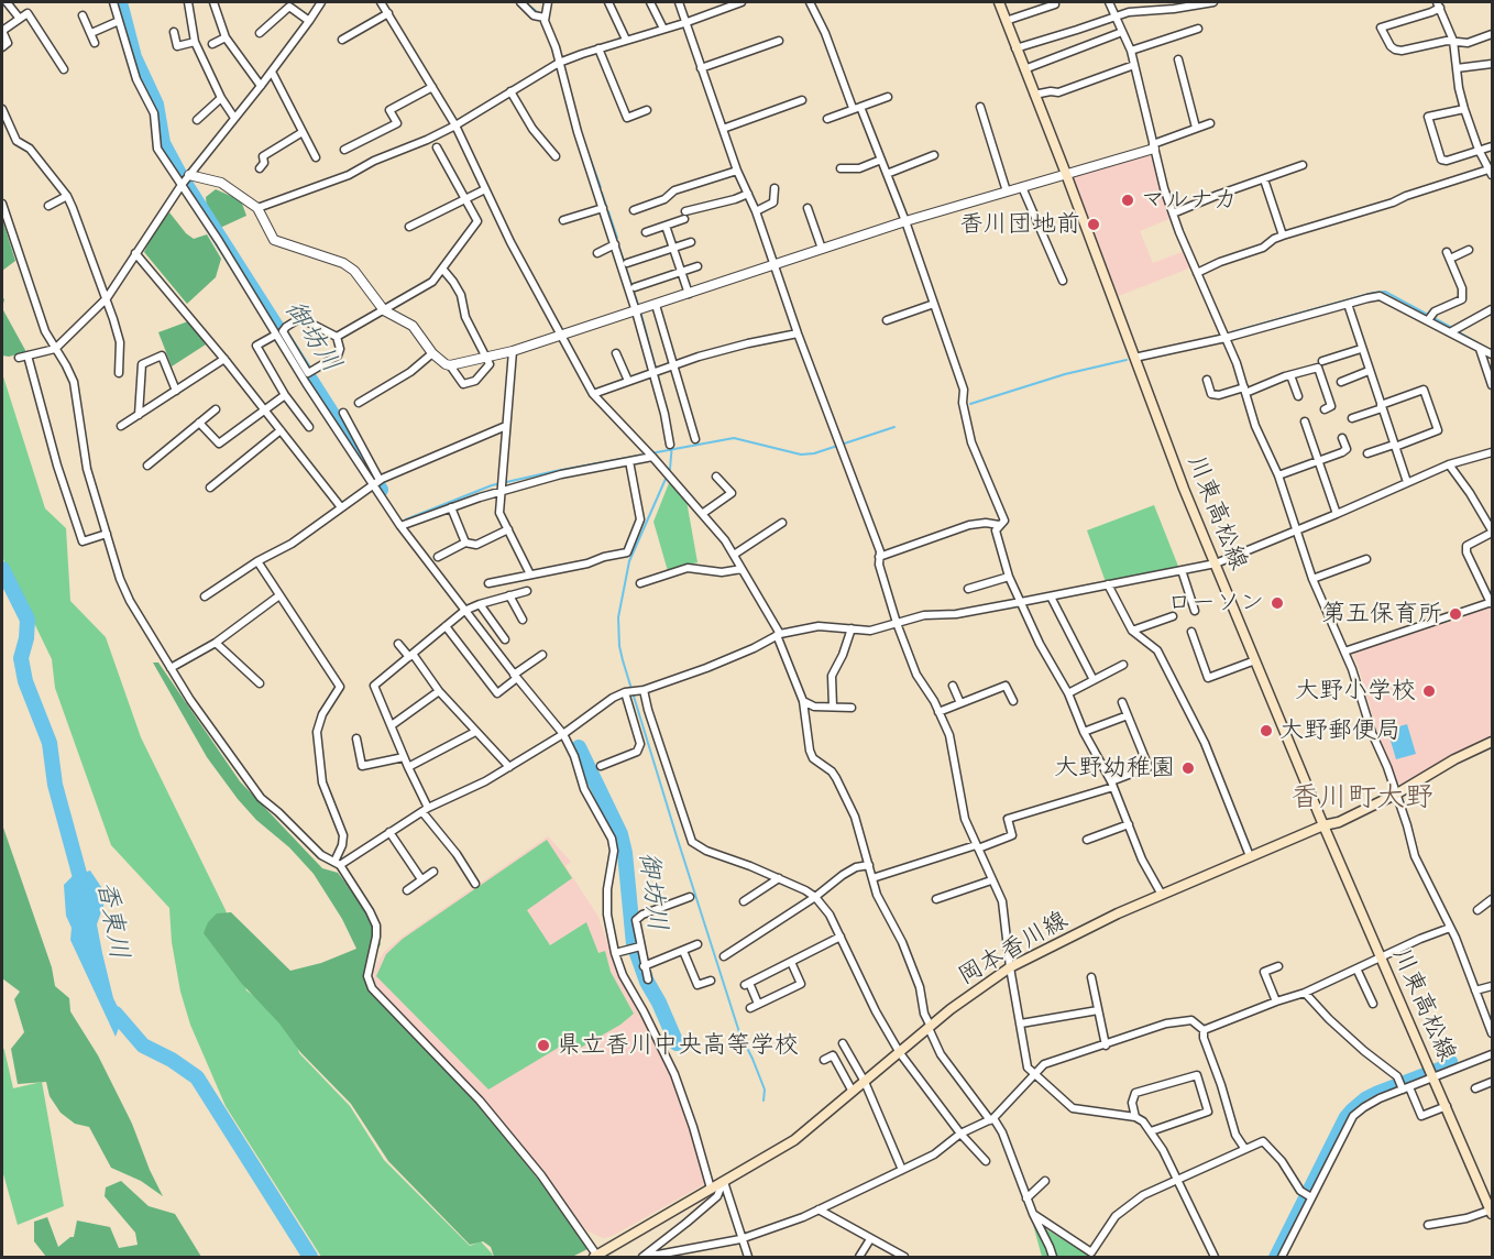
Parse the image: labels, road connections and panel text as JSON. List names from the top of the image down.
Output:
{
  "streets": {
    "main road": ["川東高松線", "岡本香川線"]
  },
  "crossings": [
    ["川東高松線", "岡本香川線"]
  ],
  "districts": ["香川町大野"],
  "water": ["御坊川", "香東川"],
  "places": [
    "マルナカ",
    "香川団地前",
    "ローソン",
    "第五保育所",
    "大野小学校",
    "大野郵便局",
    "大野幼稚園",
    "県立香川中央高等学校"
  ]
}
